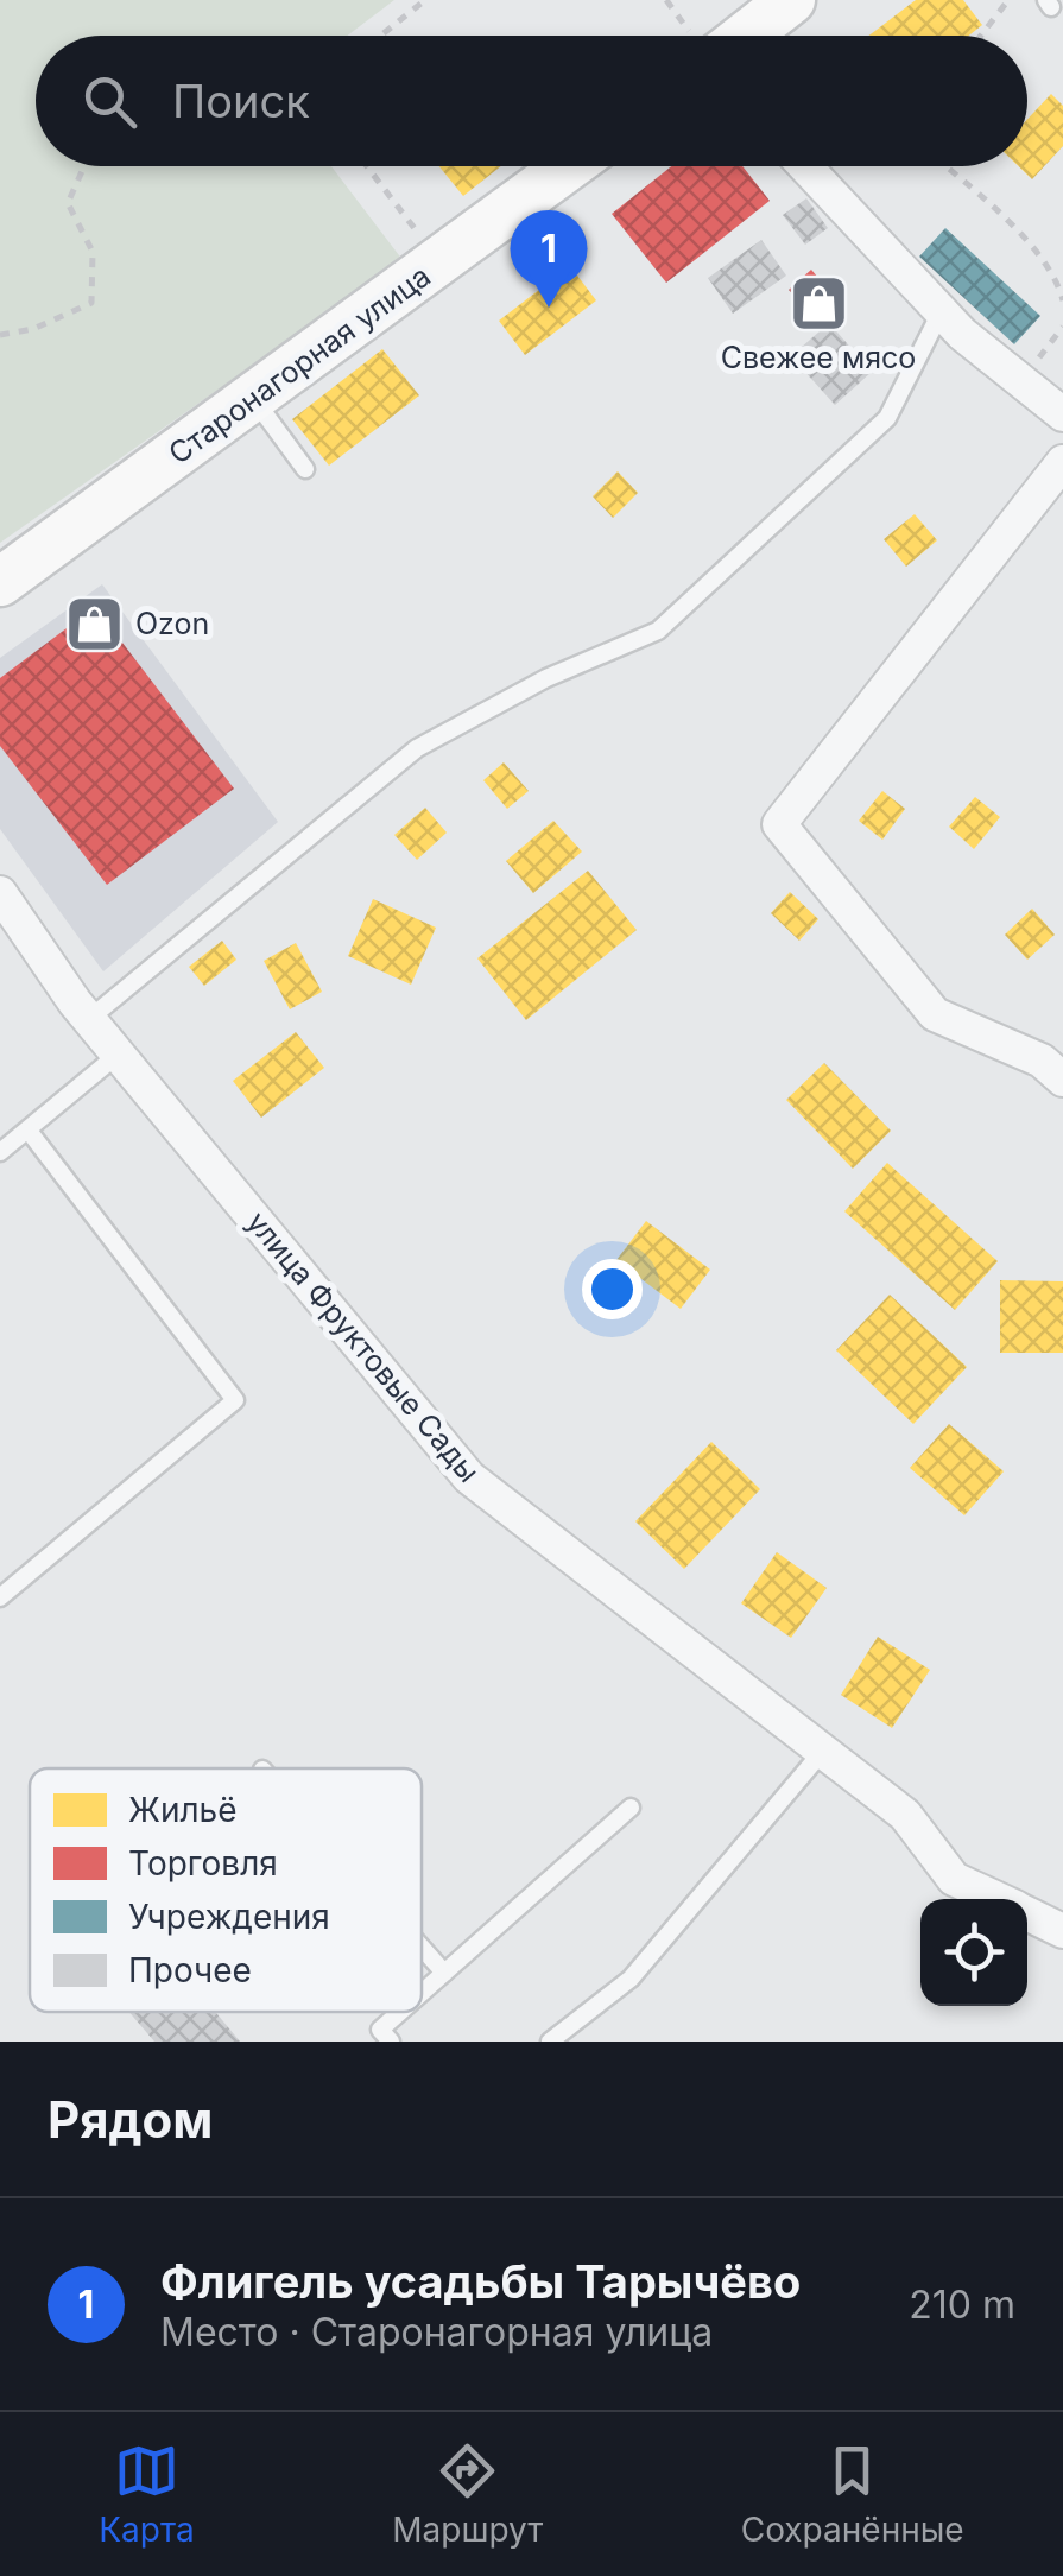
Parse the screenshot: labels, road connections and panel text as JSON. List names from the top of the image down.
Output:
{
  "streets": {
    "main road": ["Старонагорная улица"],
    "street": ["улица Фруктовые Сады"]
  },
  "places": {
    "shop": ["Свежее мясо", "Ozon"]
  },
  "legend": [
    "Жильё",
    "Торговля",
    "Учреждения",
    "Прочее"
  ],
  "page": {
    "search": "Поиск",
    "pins": "1",
    "heading": "Рядом",
    "list": [
      {
        "mark": "1",
        "name": "Флигель усадьбы Тарычёво",
        "note": "Место · Старонагорная улица",
        "value": "210 m"
      }
    ],
    "nav": ["Карта", "Маршрут", "Сохранённые"]
  }
}
